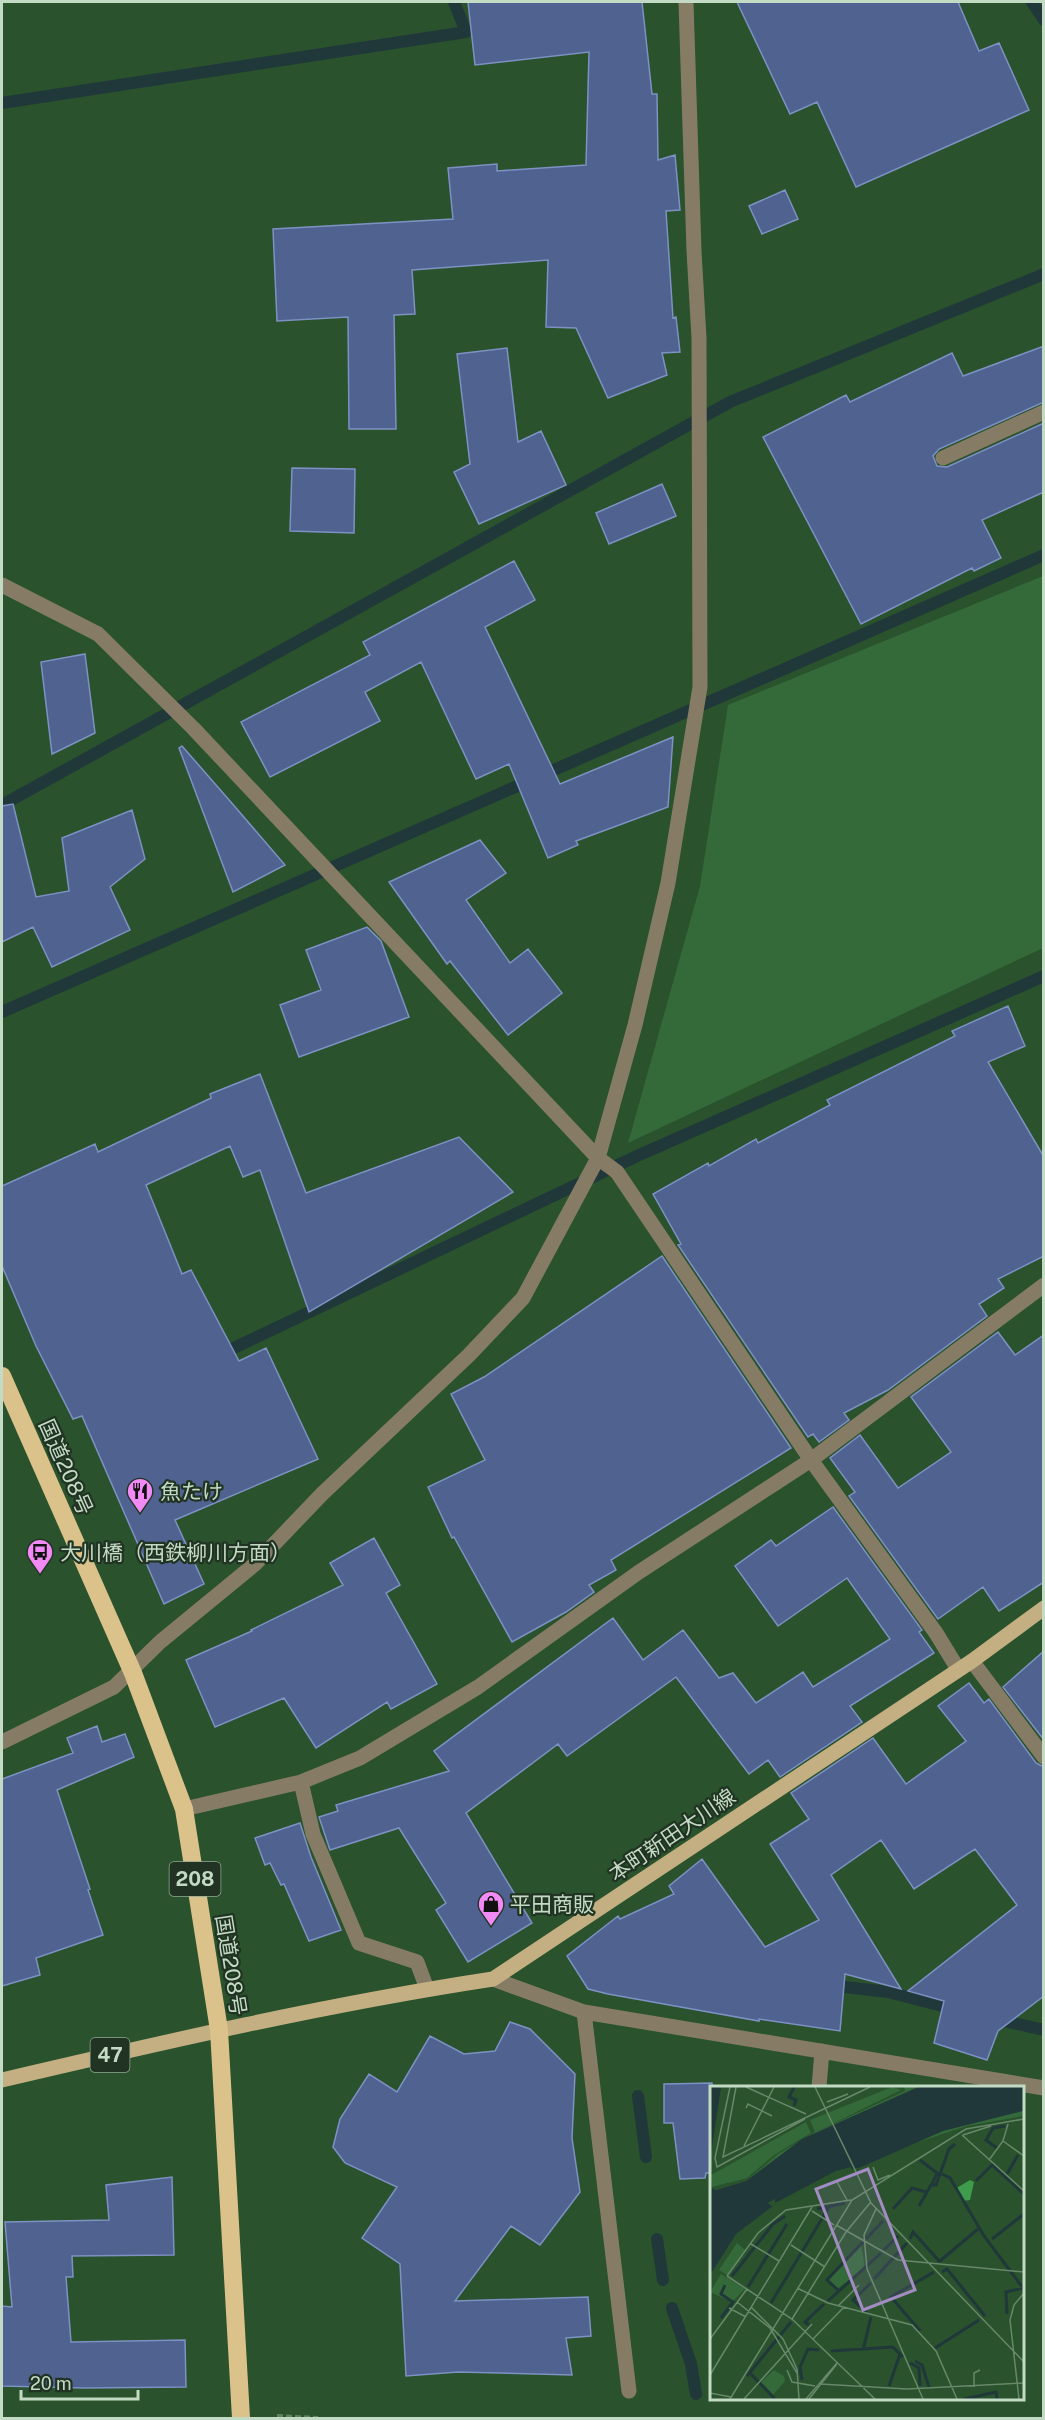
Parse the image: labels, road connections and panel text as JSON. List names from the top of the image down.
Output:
{
  "streets": {
    "highway": ["国道208号", "208"],
    "main road": ["本町新田大川線", "47"]
  },
  "crossings": [
    ["国道208号", "本町新田大川線"],
    ["国道208号", "47"],
    ["本町新田大川線", "47"]
  ],
  "places": {
    "restaurant": ["魚たけ"],
    "bus stop": ["大川橋（西鉄柳川方面）"],
    "shop": ["平田商販"]
  },
  "scale_bar": "20 m"
}
